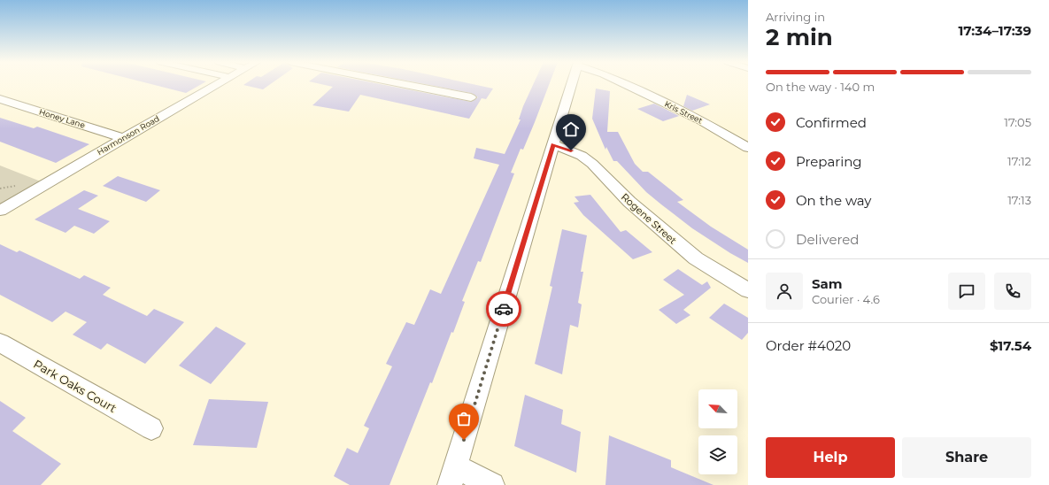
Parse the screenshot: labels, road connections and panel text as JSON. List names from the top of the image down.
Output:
{
  "streets": {
    "street": [
      "Kris Street",
      "Honey Lane",
      "Harmonson Road",
      "Rogene Street",
      "Park Oaks Court"
    ]
  },
  "crossings": [
    ["Honey Lane", "Harmonson Road"]
  ],
  "north": "top left",
  "page": {
    "heading": ["2 min", "Arriving in", "17:34–17:39"],
    "panel": [
      "Sam",
      "Courier · 4.6",
      "Order #4020",
      "$17.54"
    ],
    "bar": "On the way · 140 m",
    "list": [
      ["Confirmed", "17:05"],
      ["Preparing", "17:12"],
      ["On the way", "17:13"],
      "Delivered"
    ],
    "buttons": ["Help", "Share"]
  }
}
